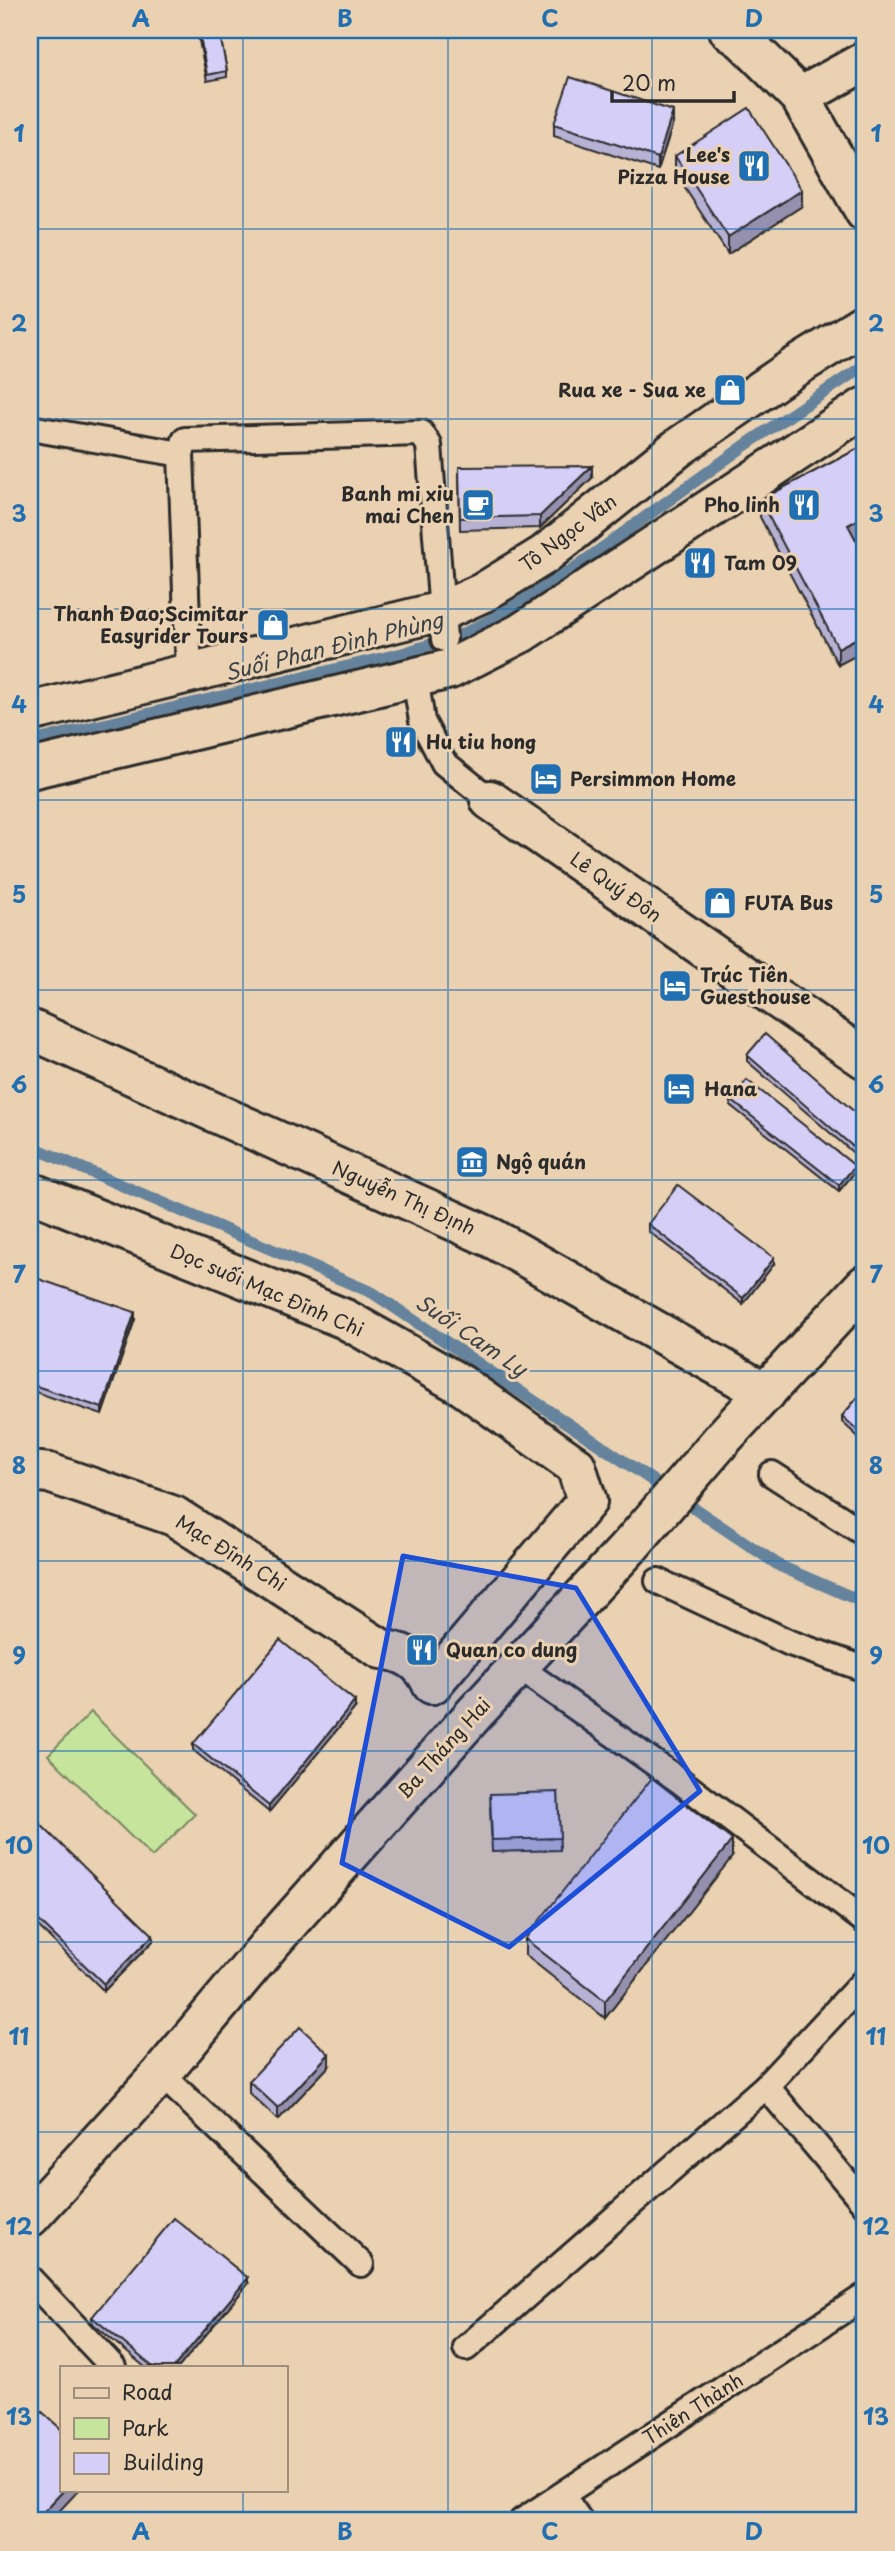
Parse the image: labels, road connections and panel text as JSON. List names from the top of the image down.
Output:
{
  "streets": {
    "street": [
      "Tô Ngọc Vân",
      "Lê Quý Đôn",
      "Nguyễn Thị Định",
      "Dọc suối Mạc Đĩnh Chi",
      "Mạc Đĩnh Chi",
      "Ba Tháng Hai"
    ],
    "lane": ["Thiên Thành"]
  },
  "crossings": [
    ["Tô Ngọc Vân", "Lê Quý Đôn"],
    ["Nguyễn Thị Định", "Ba Tháng Hai"],
    ["Dọc suối Mạc Đĩnh Chi", "Mạc Đĩnh Chi"],
    ["Mạc Đĩnh Chi", "Ba Tháng Hai"]
  ],
  "water": ["Suối Phan Đình Phùng", "Suối Cam Ly"],
  "places": {
    "restaurant": [
      "Lee's Pizza House",
      "Pho linh",
      "Tam 09",
      "Hu tiu hong",
      "Quan co dung"
    ],
    "shop": ["Rua xe - Sua xe", "Thanh Đao;Scimitar Easyrider Tours", "FUTA Bus"],
    "cafe": ["Banh mi xiu mai Chen"],
    "hotel": ["Persimmon Home", "Trúc Tiên Guesthouse", "Hana"],
    "museum": ["Ngộ quán"]
  },
  "legend": ["Road", "Park", "Building"],
  "scale_bar": "20 m",
  "grid": {
    "columns": [
      "A",
      "B",
      "C",
      "D"
    ],
    "rows": [
      "1",
      "2",
      "3",
      "4",
      "5",
      "6",
      "7",
      "8",
      "9",
      "10",
      "11",
      "12",
      "13"
    ]
  }
}
